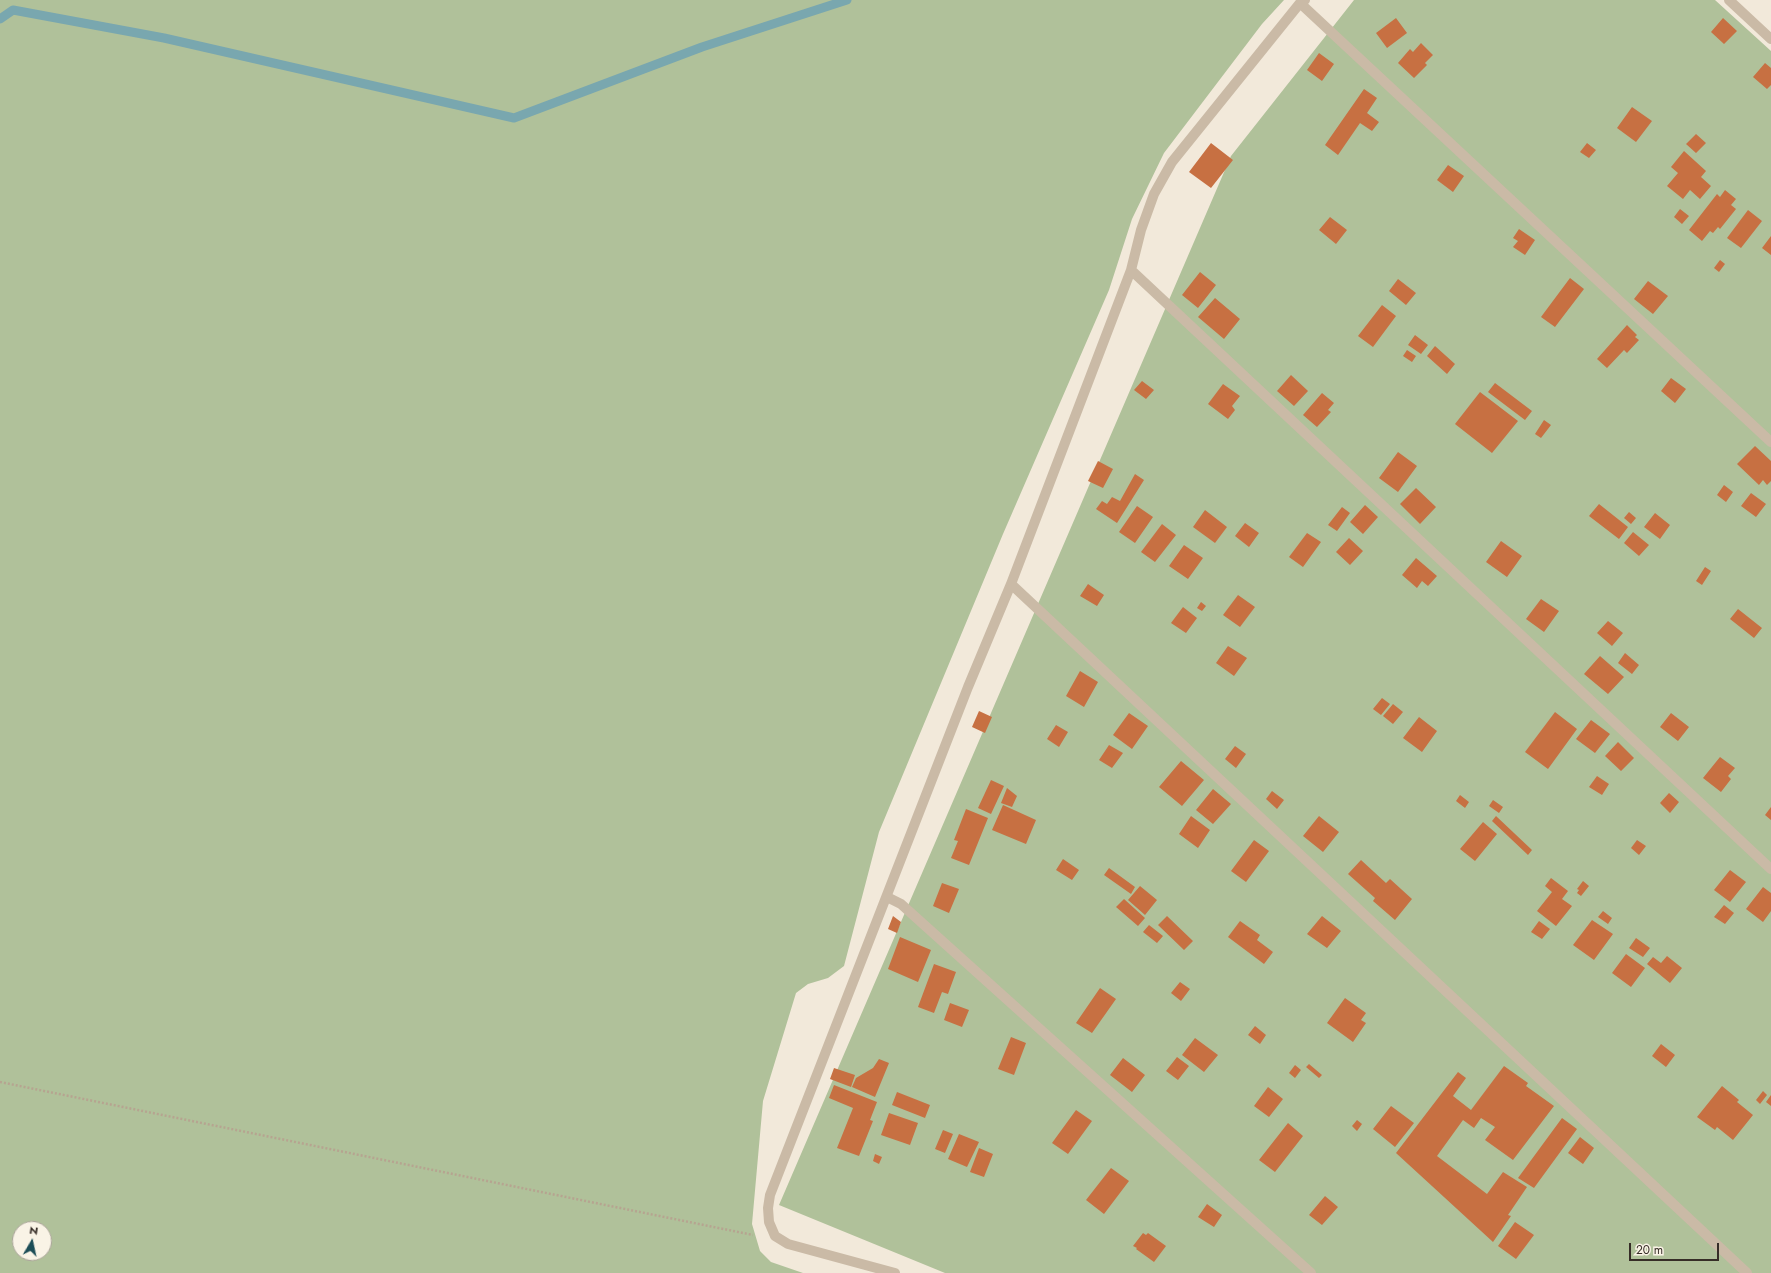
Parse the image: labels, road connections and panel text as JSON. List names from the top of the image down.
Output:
{
  "scale_bar": "20 m",
  "north": "top"
}
